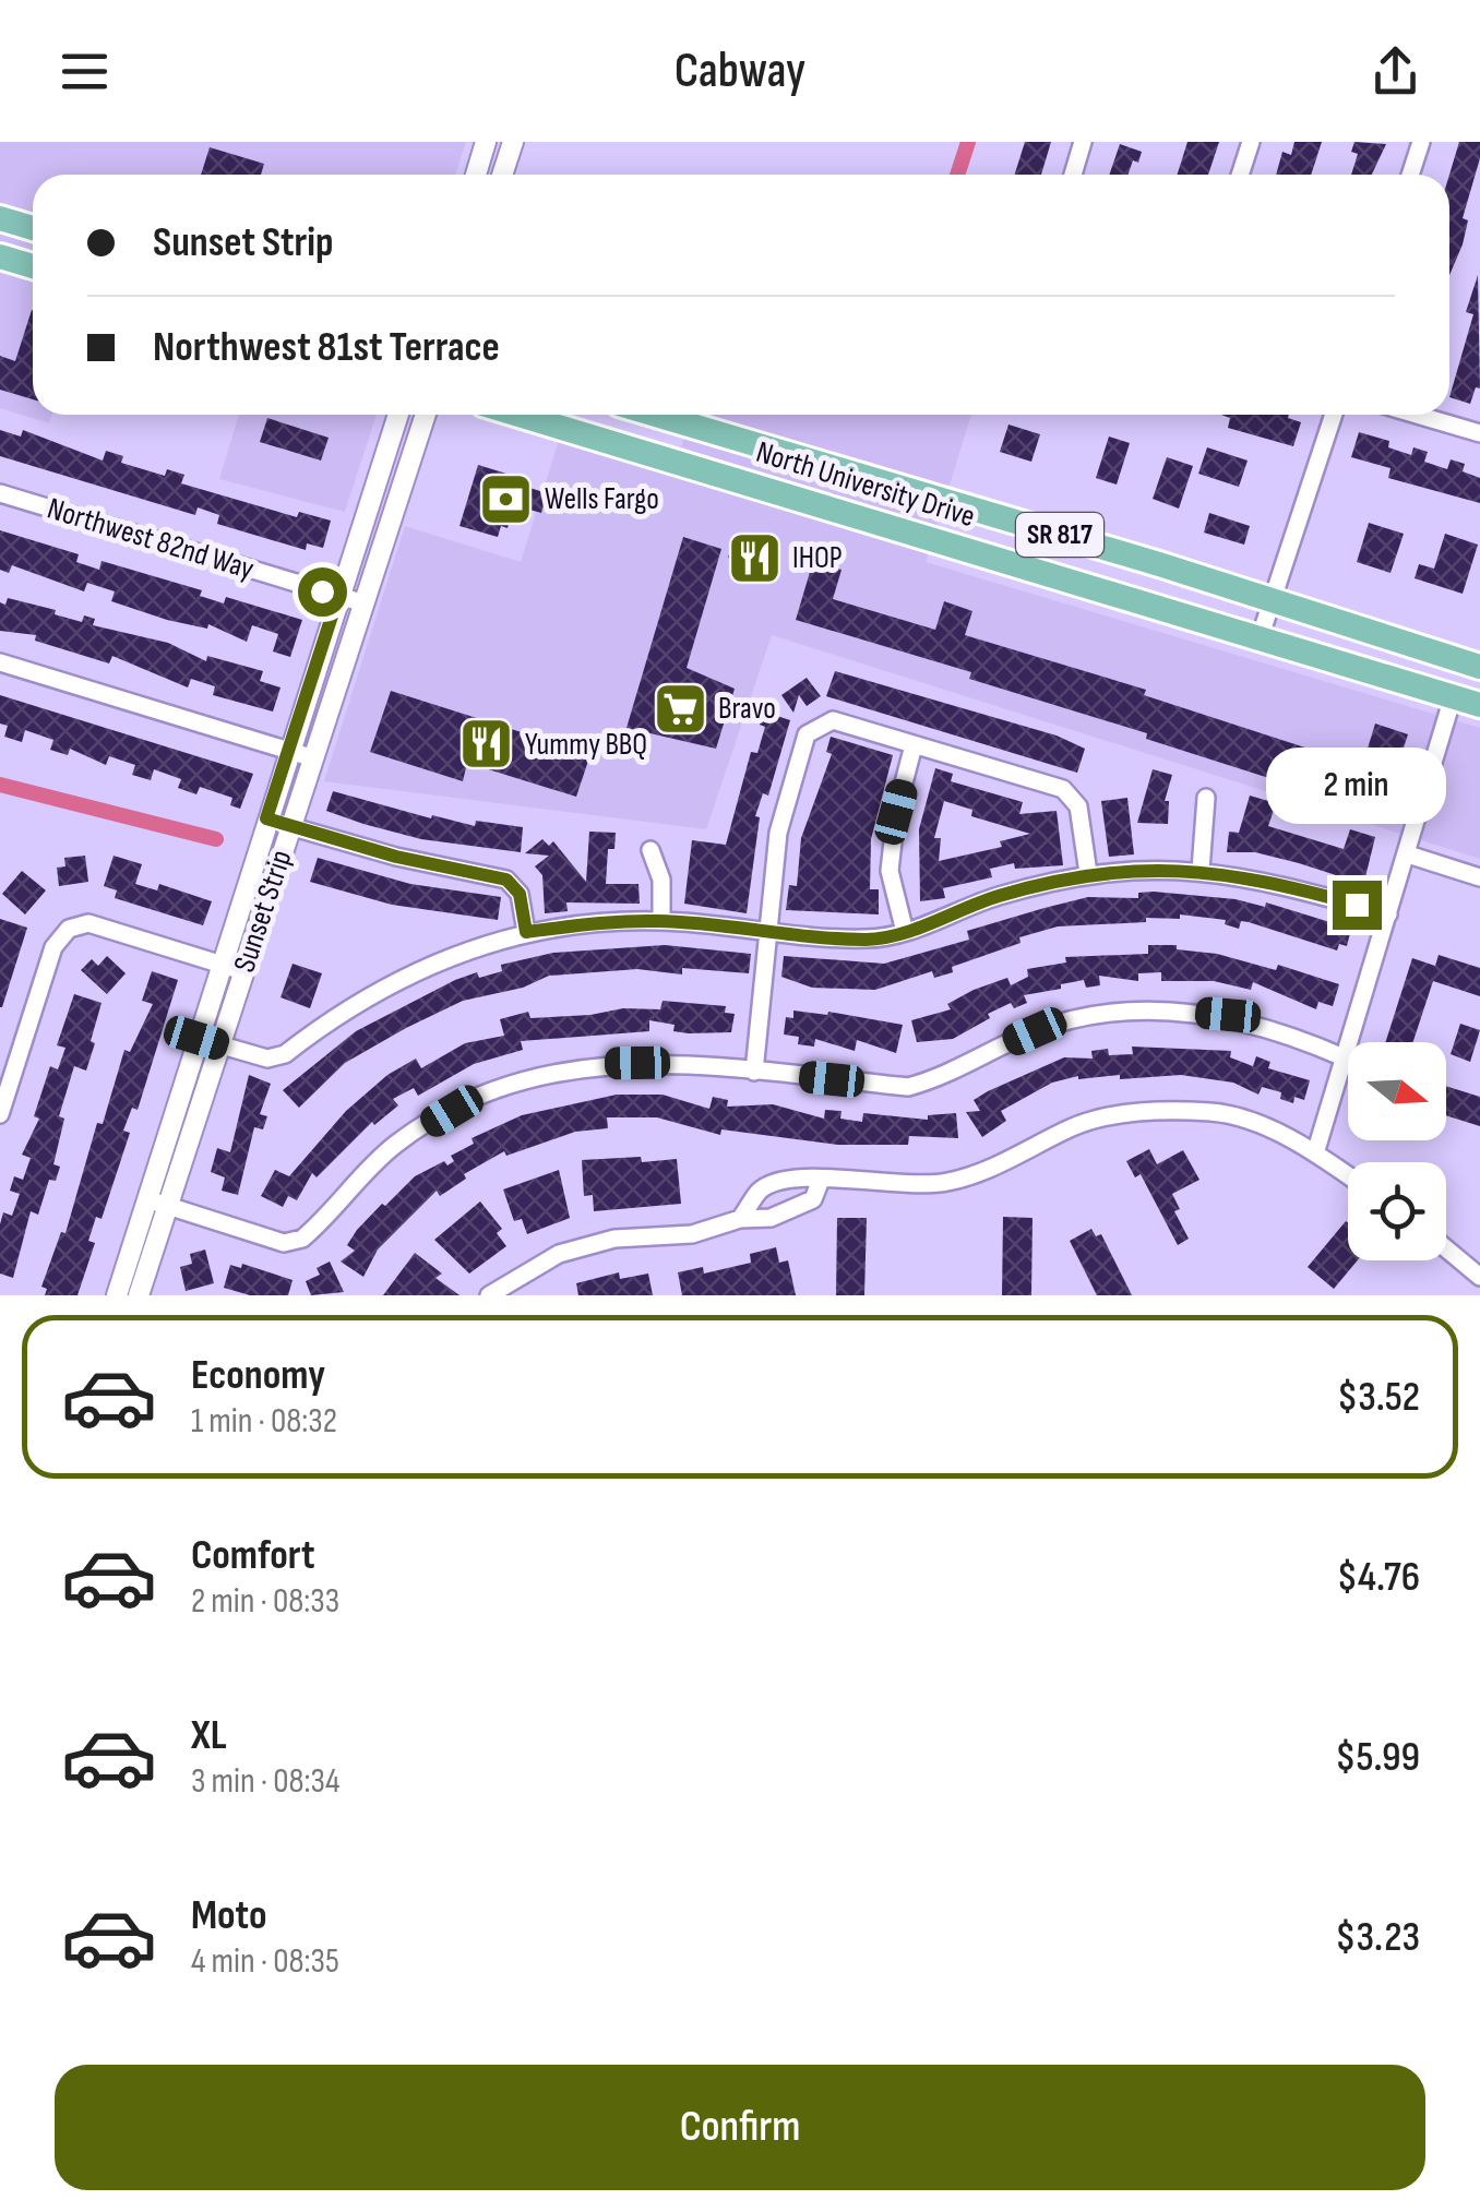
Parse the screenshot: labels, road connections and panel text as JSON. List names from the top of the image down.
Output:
{
  "streets": {
    "main road": ["North University Drive", "SR 817"],
    "street": ["Northwest 82nd Way", "Sunset Strip"]
  },
  "crossings": [
    ["Northwest 82nd Way", "Sunset Strip"]
  ],
  "places": {
    "bank": ["Wells Fargo"],
    "restaurant": ["IHOP", "Yummy BBQ"],
    "supermarket": ["Bravo"]
  },
  "north": "right",
  "page": {
    "header": "Cabway",
    "banner": ["Sunset Strip", "Northwest 81st Terrace"],
    "bubble": "2 min",
    "list": [
      {
        "name": "Economy",
        "note": "1 min · 08:32",
        "value": "$3.52"
      },
      {
        "name": "Comfort",
        "note": "2 min · 08:33",
        "value": "$4.76"
      },
      {
        "name": "XL",
        "note": "3 min · 08:34",
        "value": "$5.99"
      },
      {
        "name": "Moto",
        "note": "4 min · 08:35",
        "value": "$3.23"
      }
    ],
    "buttons": "Confirm"
  }
}
